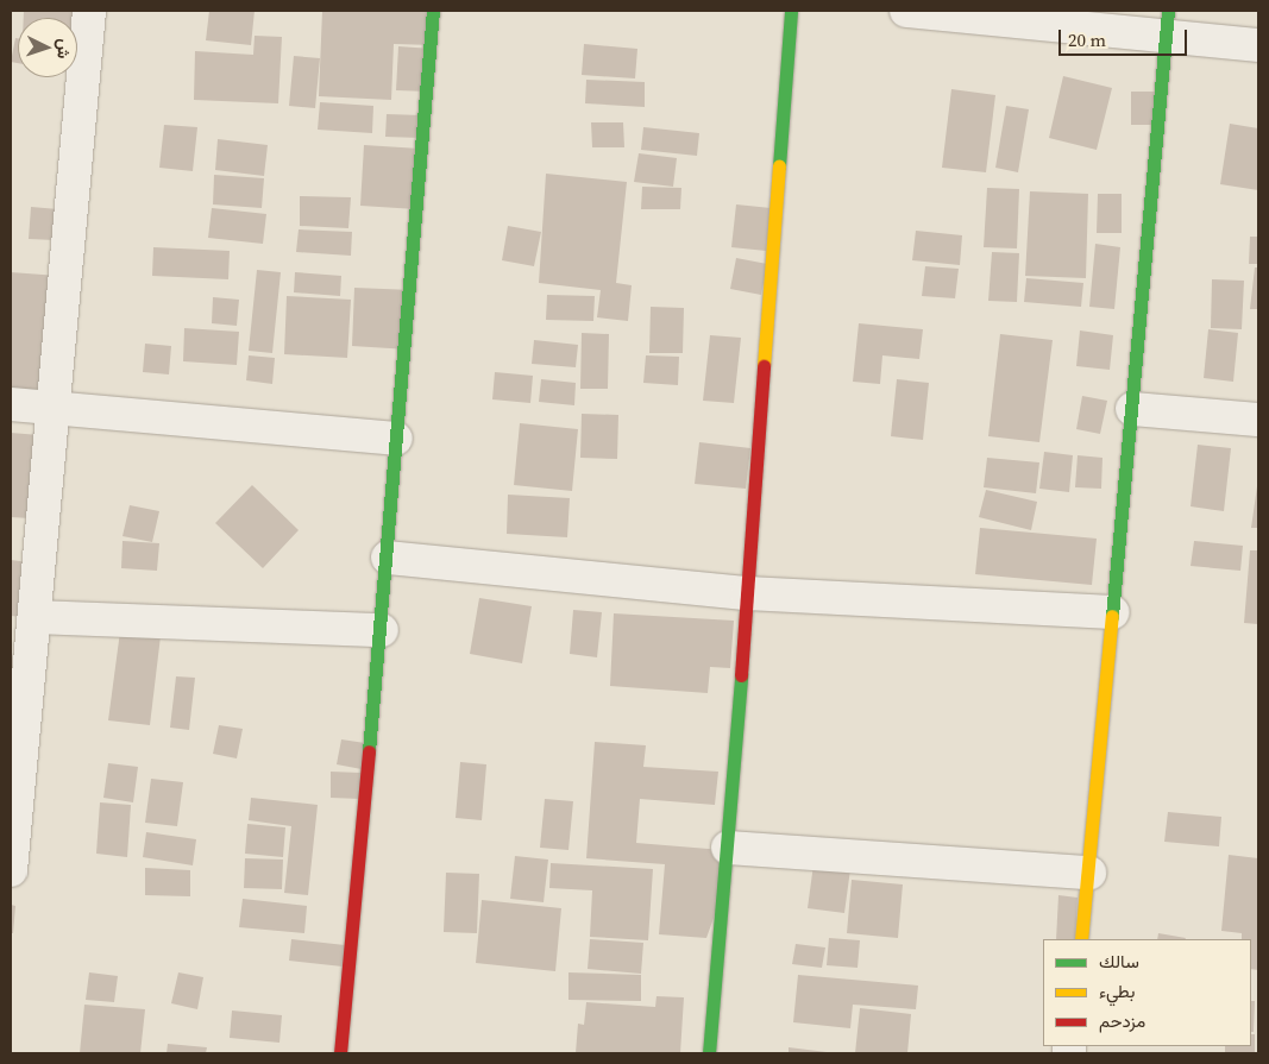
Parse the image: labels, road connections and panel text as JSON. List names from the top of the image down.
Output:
{
  "legend": ["سالك", "بطيء", "مزدحم"],
  "scale_bar": "20 m",
  "north": "right"
}
